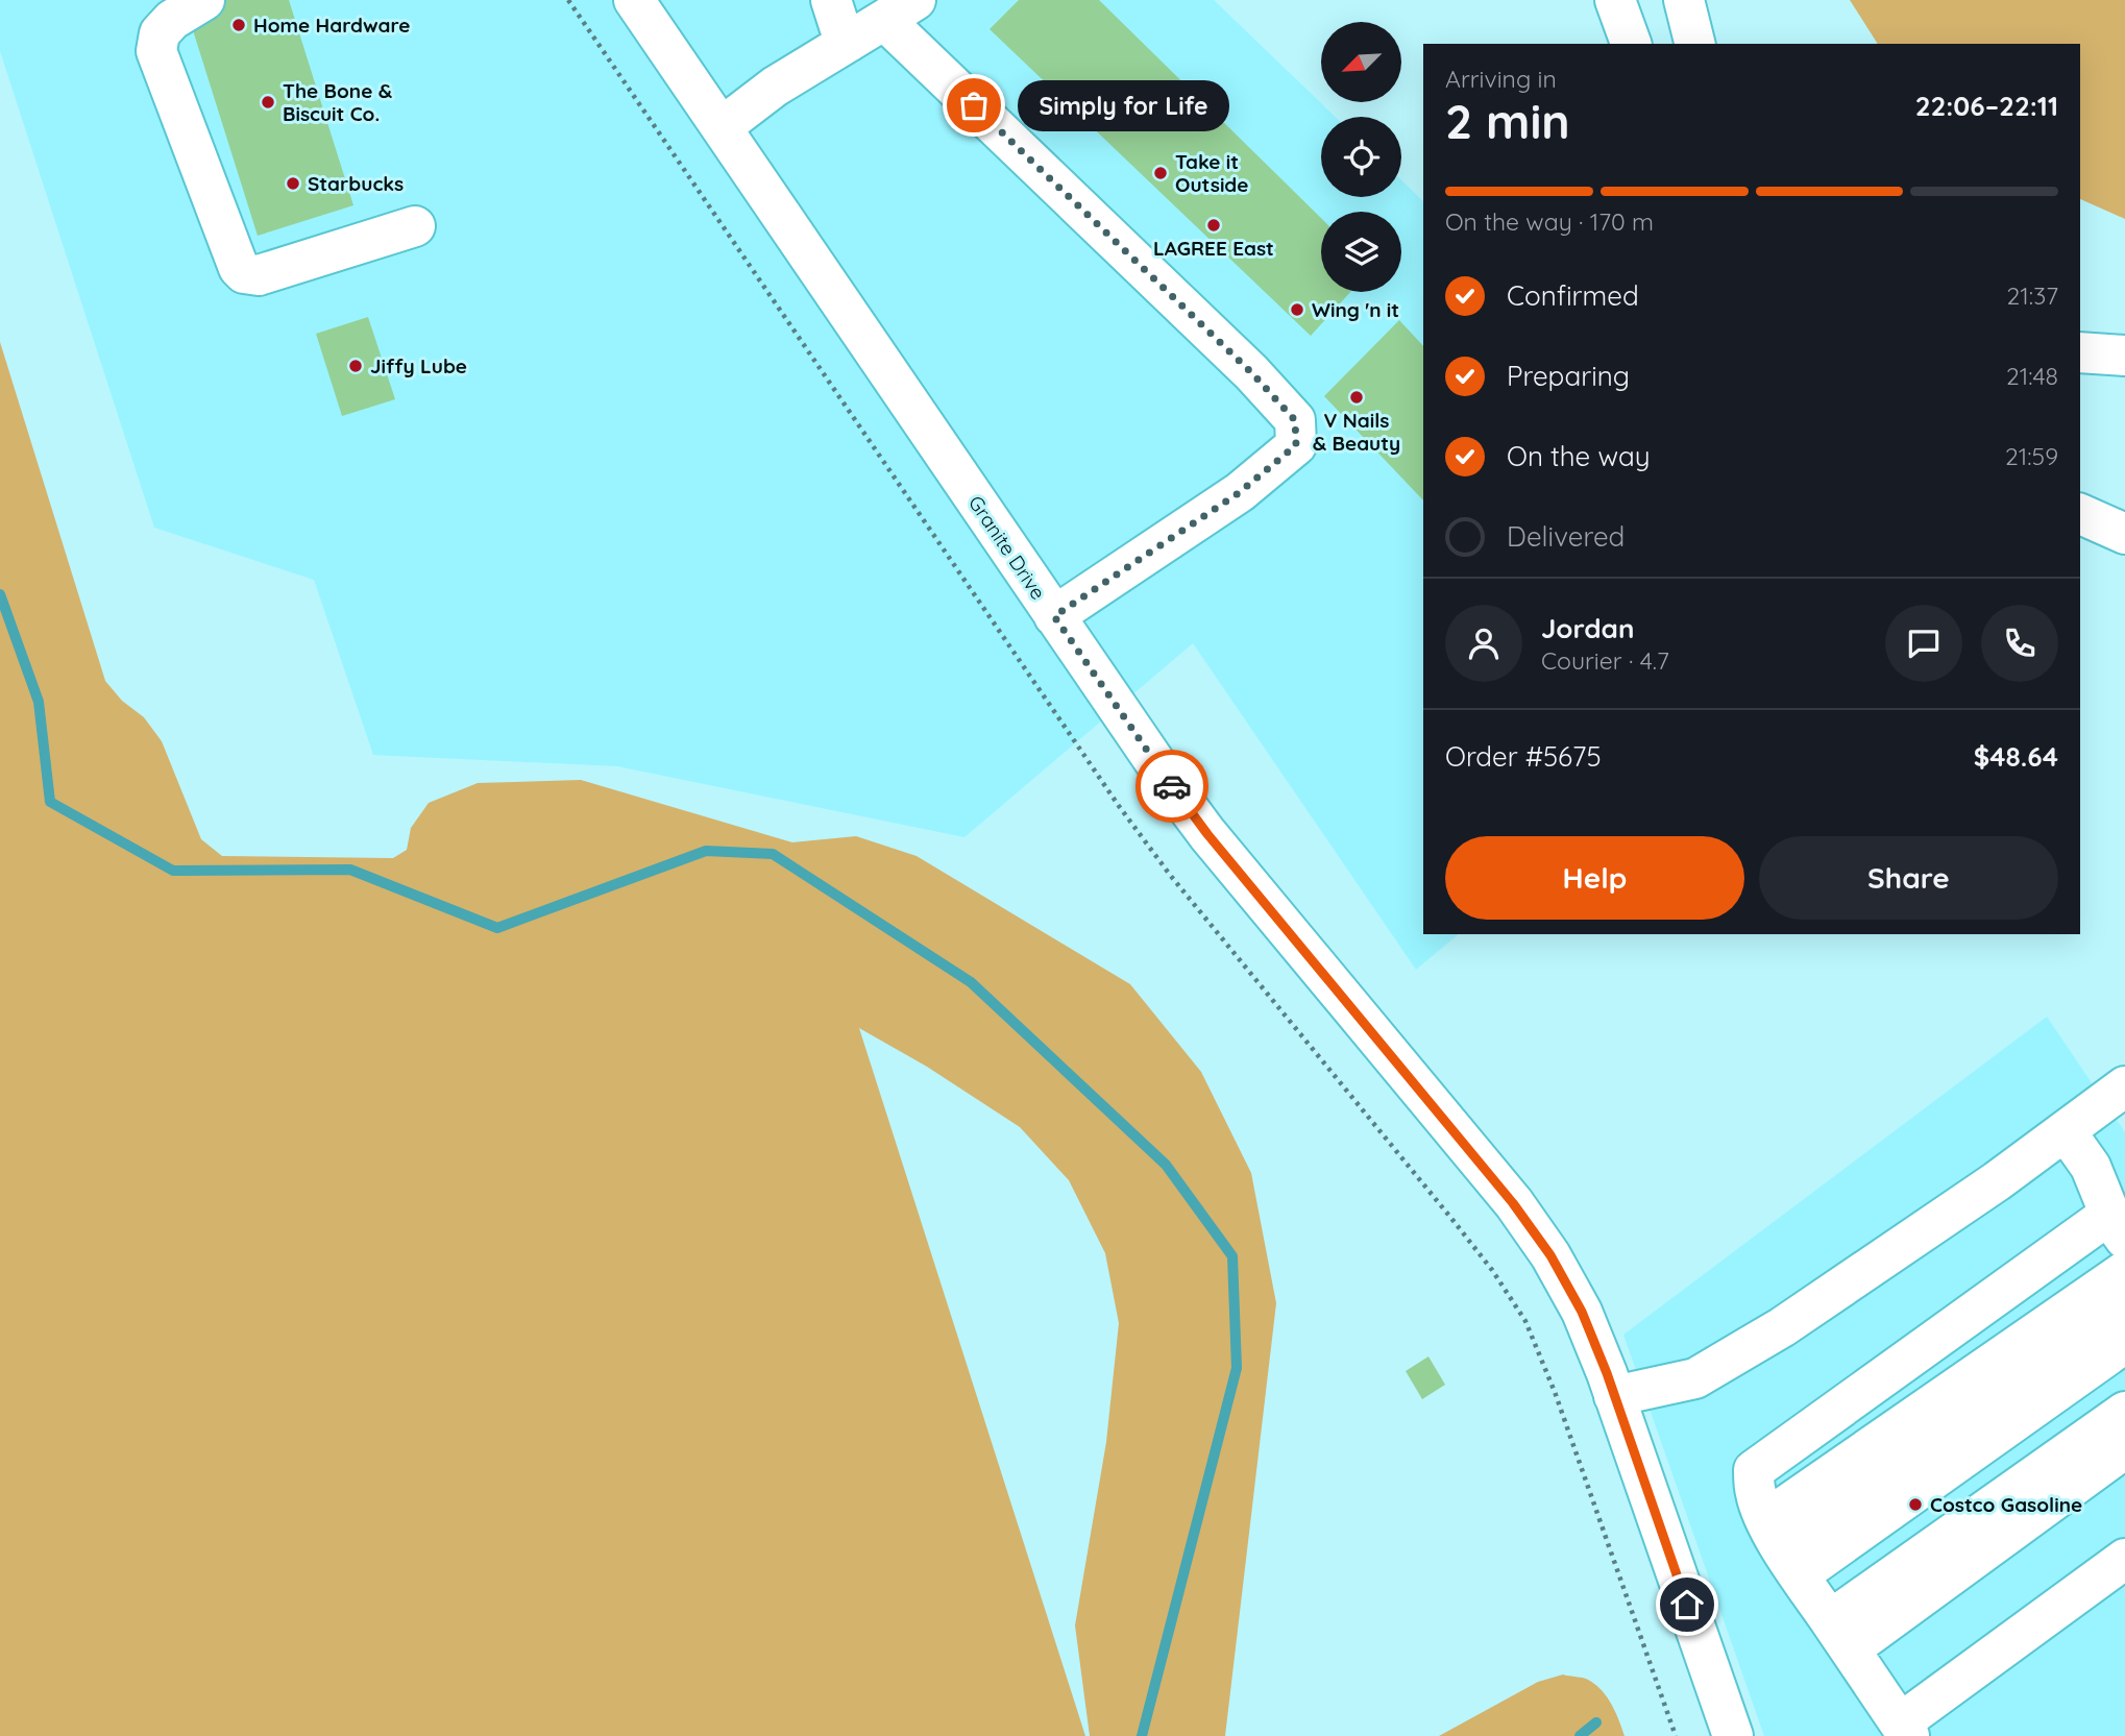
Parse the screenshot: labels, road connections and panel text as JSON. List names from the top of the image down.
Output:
{
  "streets": {
    "main road": ["Granite Drive"]
  },
  "places": [
    "Home Hardware",
    "The Bone & Biscuit Co.",
    "Simply for Life",
    "Take it Outside",
    "Starbucks",
    "LAGREE East",
    "Wing 'n it",
    "Jiffy Lube",
    "V Nails & Beauty",
    "Costco Gasoline"
  ],
  "north": "bottom left",
  "page": {
    "heading": ["2 min", "Arriving in", "22:06–22:11"],
    "panel": [
      "Jordan",
      "Courier · 4.7",
      "Order #5675",
      "$48.64"
    ],
    "bubble": "Simply for Life",
    "bar": "On the way · 170 m",
    "list": [
      ["Confirmed", "21:37"],
      ["Preparing", "21:48"],
      ["On the way", "21:59"],
      "Delivered"
    ],
    "buttons": ["Help", "Share"]
  }
}
